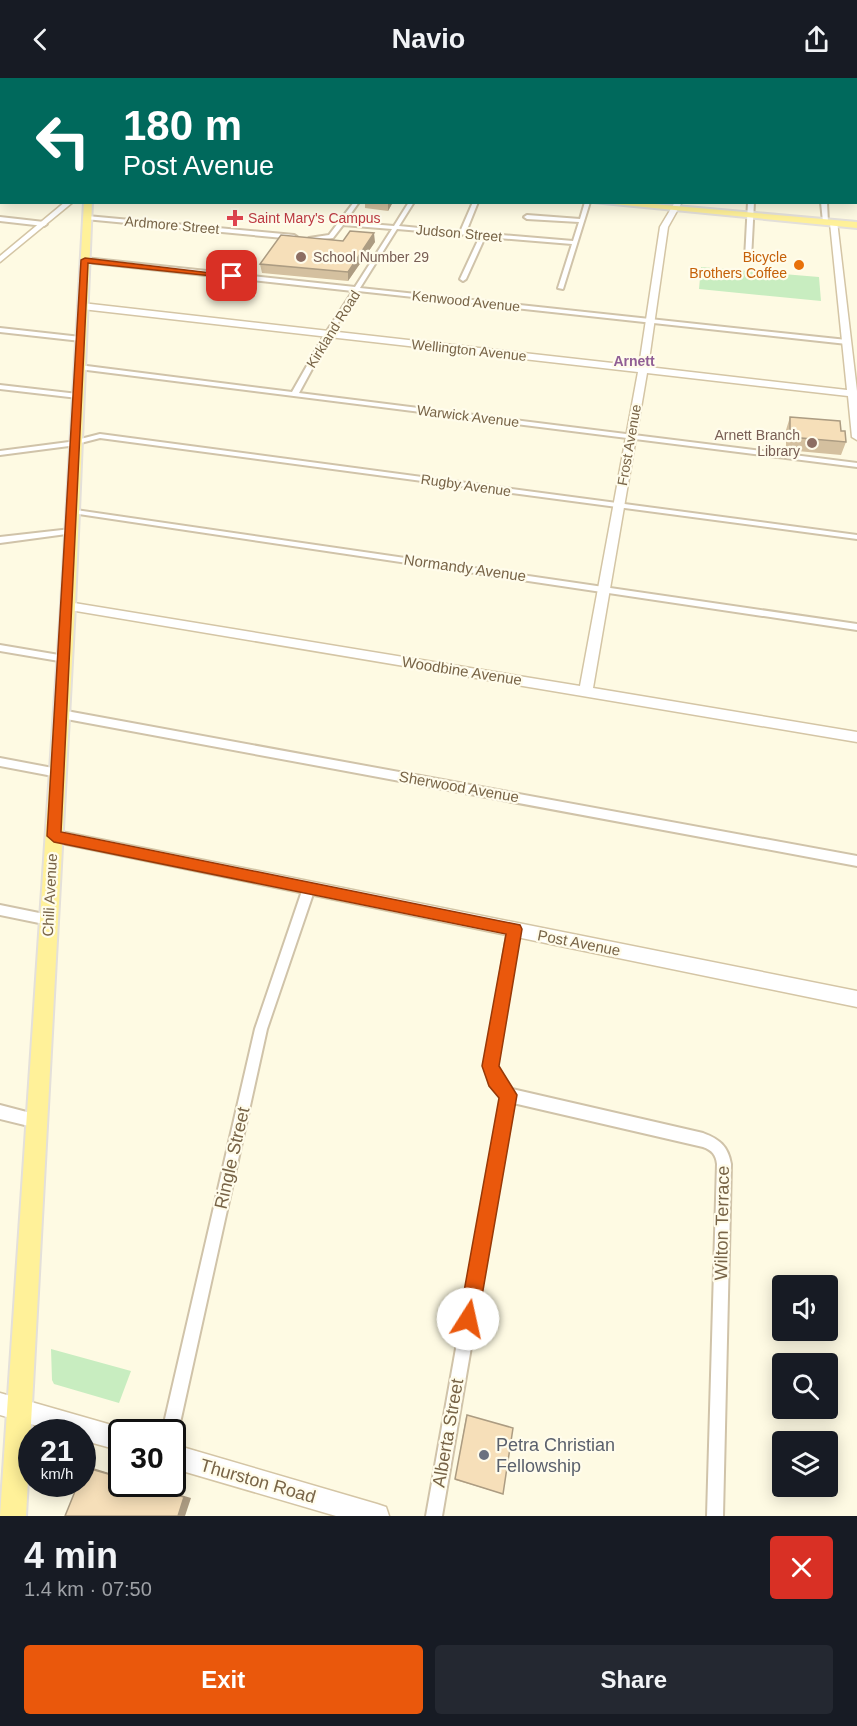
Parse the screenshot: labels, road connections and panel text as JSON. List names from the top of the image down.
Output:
{
  "streets": {
    "main road": ["Chili Avenue"],
    "street": [
      "Ardmore Street",
      "Judson Street",
      "Kenwood Avenue",
      "Kirkland Road",
      "Wellington Avenue",
      "Warwick Avenue",
      "Frost Avenue",
      "Rugby Avenue",
      "Normandy Avenue",
      "Woodbine Avenue",
      "Sherwood Avenue",
      "Post Avenue",
      "Ringle Street",
      "Wilton Terrace",
      "Alberta Street",
      "Thurston Road"
    ]
  },
  "crossings": [
    ["Ardmore Street", "Judson Street"],
    ["Ardmore Street", "Chili Avenue"],
    ["Judson Street", "Kirkland Road"],
    ["Kenwood Avenue", "Kirkland Road"],
    ["Kenwood Avenue", "Frost Avenue"],
    ["Kenwood Avenue", "Chili Avenue"],
    ["Kirkland Road", "Wellington Avenue"],
    ["Kirkland Road", "Warwick Avenue"],
    ["Wellington Avenue", "Frost Avenue"],
    ["Wellington Avenue", "Chili Avenue"],
    ["Warwick Avenue", "Frost Avenue"],
    ["Warwick Avenue", "Chili Avenue"],
    ["Frost Avenue", "Rugby Avenue"],
    ["Frost Avenue", "Normandy Avenue"],
    ["Frost Avenue", "Woodbine Avenue"],
    ["Rugby Avenue", "Chili Avenue"],
    ["Normandy Avenue", "Chili Avenue"],
    ["Woodbine Avenue", "Chili Avenue"],
    ["Sherwood Avenue", "Chili Avenue"],
    ["Chili Avenue", "Post Avenue"],
    ["Post Avenue", "Ringle Street"],
    ["Wilton Terrace", "Alberta Street"]
  ],
  "districts": ["Arnett"],
  "places": {
    "health": ["Saint Mary's Campus"],
    "other": [
      "School Number 29",
      "Bicycle Brothers Coffee",
      "Arnett Branch Library",
      "Petra Christian Fellowship"
    ]
  },
  "page": {
    "header": "Navio",
    "turn": ["180 m", "Post Avenue"],
    "speed": "21 km/h",
    "limit": "30",
    "heading": ["4 min", "1.4 km · 07:50"],
    "buttons": ["Exit", "Share"]
  }
}
